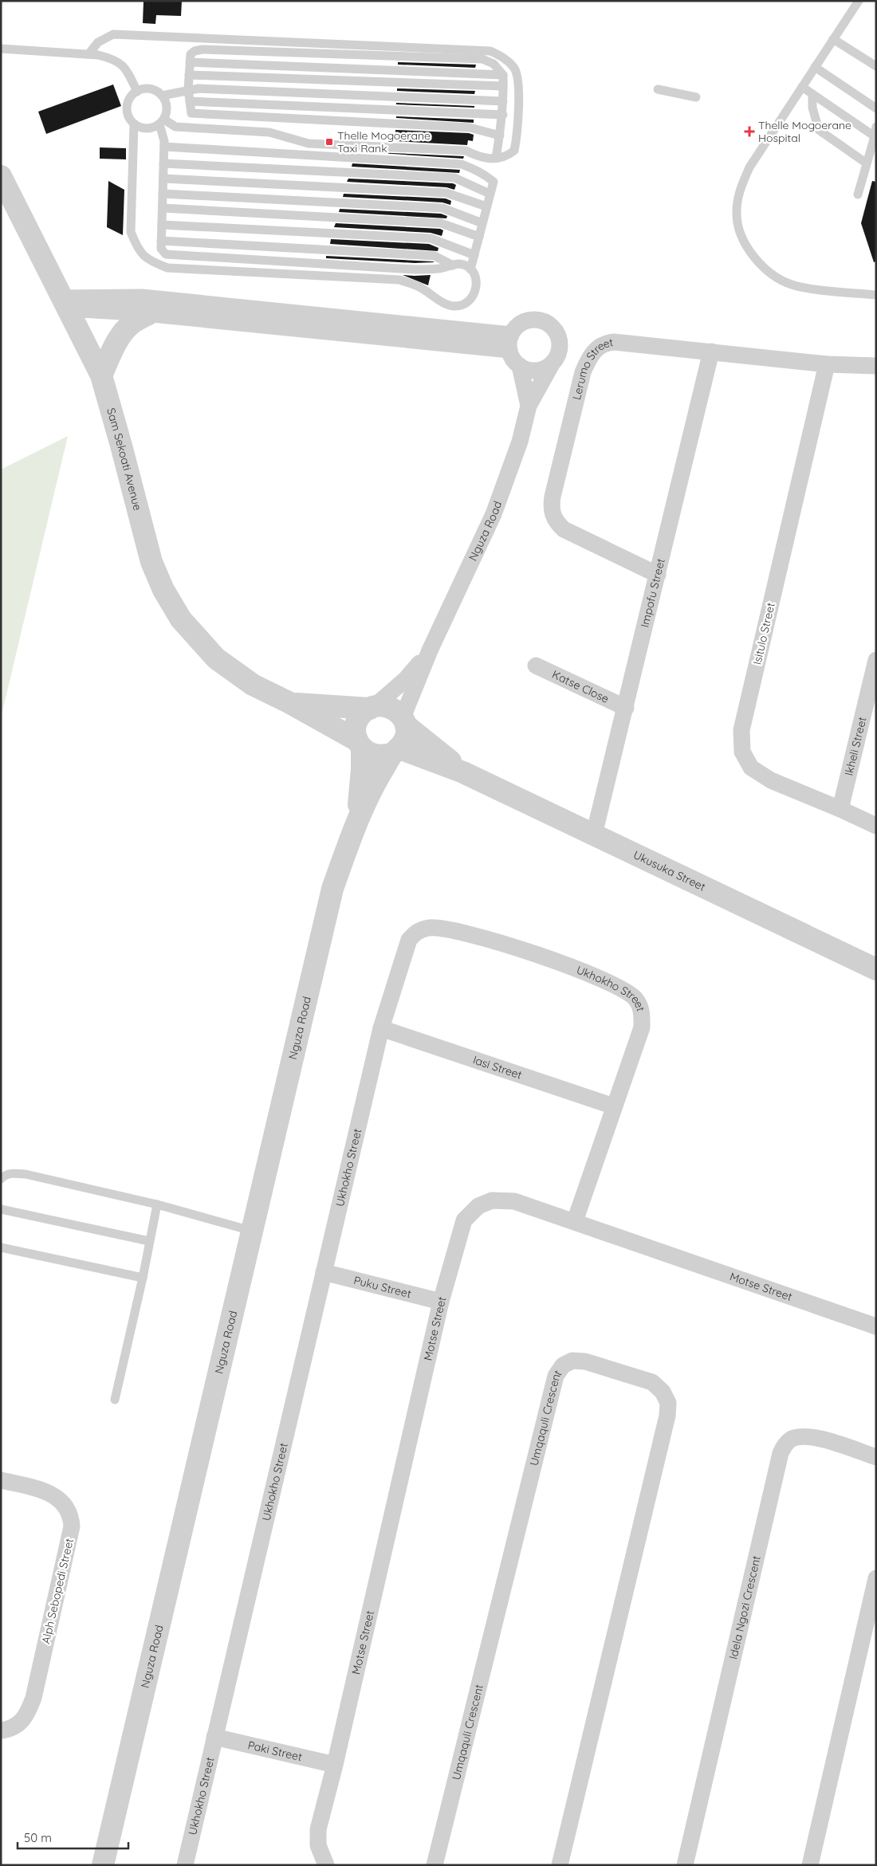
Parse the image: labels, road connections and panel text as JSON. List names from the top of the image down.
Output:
{
  "streets": {
    "street": [
      "Lerumo Street",
      "Sam Sekoati Avenue",
      "Nguza Road",
      "Impofu Street",
      "Isitulo Street",
      "Katse Close",
      "Ikheli Street",
      "Ukusuka Street",
      "Ukhokho Street",
      "Iasi Street",
      "Motse Street",
      "Puku Street",
      "Umqaquli Crescent",
      "Alph Sebopedi Street",
      "Idela Ngozi Crescent",
      "Paki Street"
    ]
  },
  "crossings": [
    ["Lerumo Street", "Impofu Street"],
    ["Lerumo Street", "Isitulo Street"],
    ["Sam Sekoati Avenue", "Nguza Road"],
    ["Sam Sekoati Avenue", "Ukusuka Street"],
    ["Nguza Road", "Ukusuka Street"],
    ["Impofu Street", "Katse Close"],
    ["Impofu Street", "Ukusuka Street"],
    ["Isitulo Street", "Ikheli Street"],
    ["Ukhokho Street", "Iasi Street"],
    ["Ukhokho Street", "Motse Street"],
    ["Ukhokho Street", "Puku Street"],
    ["Ukhokho Street", "Paki Street"],
    ["Motse Street", "Puku Street"],
    ["Motse Street", "Paki Street"]
  ],
  "places": {
    "health": ["Thelle Mogoerane Hospital"],
    "transit": ["Thelle Mogoerane Taxi Rank"]
  },
  "scale_bar": "50 m"
}
